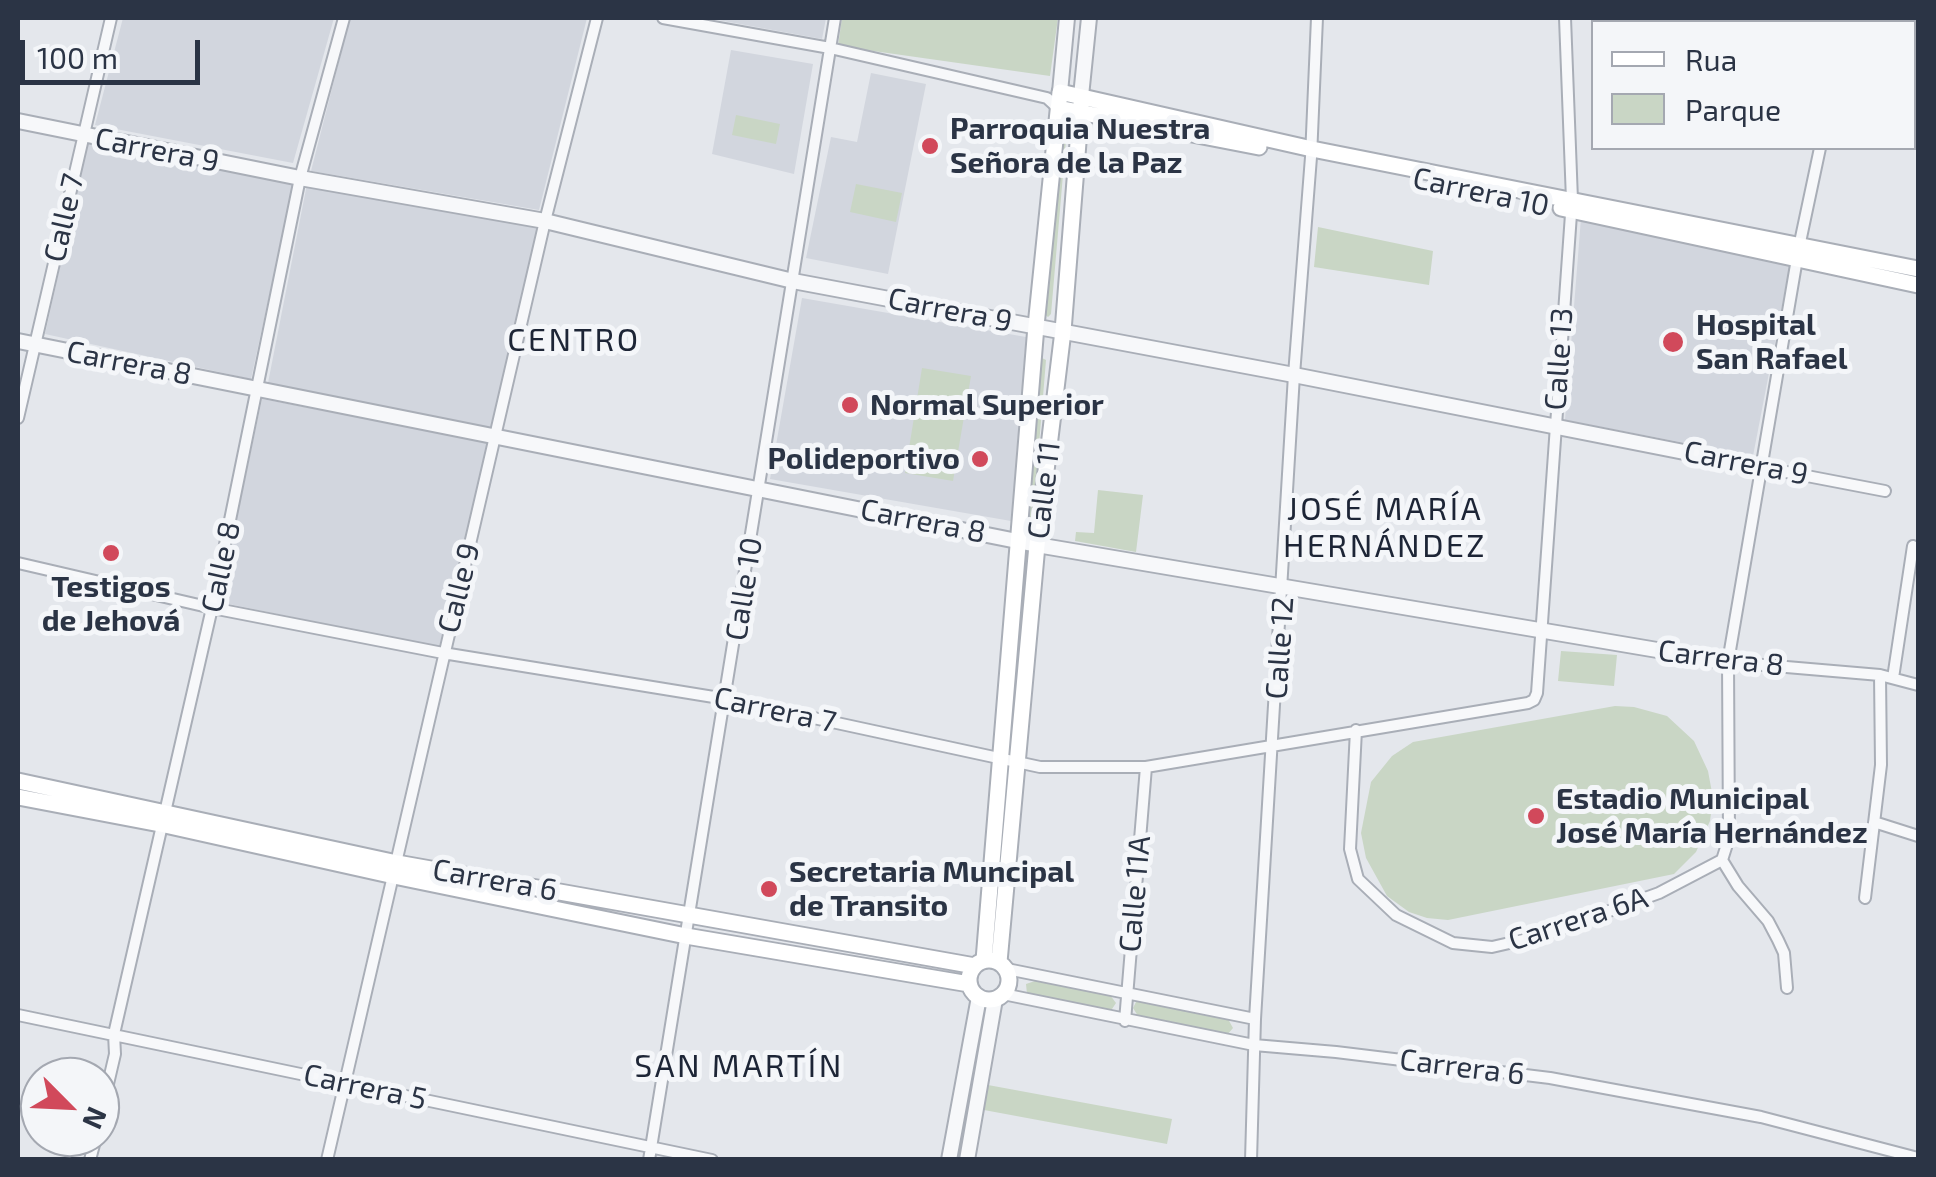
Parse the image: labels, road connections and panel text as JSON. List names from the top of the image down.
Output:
{
  "streets": {
    "main road": ["Carrera 10", "Calle 11", "Carrera 6"],
    "street": [
      "Carrera 9",
      "Calle 7",
      "Calle 13",
      "Carrera 8",
      "Calle 8",
      "Calle 9",
      "Calle 10",
      "Calle 12",
      "Carrera 7",
      "Calle 11A",
      "Carrera 6A",
      "Carrera 5"
    ]
  },
  "crossings": [
    ["Carrera 9", "Calle 7"],
    ["Carrera 9", "Calle 13"],
    ["Carrera 9", "Calle 11"],
    ["Carrera 9", "Calle 8"],
    ["Carrera 9", "Calle 9"],
    ["Carrera 9", "Calle 10"],
    ["Carrera 9", "Calle 12"],
    ["Carrera 10", "Calle 13"],
    ["Carrera 10", "Calle 11"],
    ["Carrera 10", "Calle 10"],
    ["Carrera 10", "Calle 12"],
    ["Calle 7", "Carrera 8"],
    ["Calle 13", "Carrera 8"],
    ["Calle 13", "Carrera 7"],
    ["Carrera 8", "Calle 11"],
    ["Carrera 8", "Calle 8"],
    ["Carrera 8", "Calle 9"],
    ["Carrera 8", "Calle 10"],
    ["Carrera 8", "Calle 12"],
    ["Calle 11", "Carrera 7"],
    ["Calle 11", "Carrera 6"],
    ["Calle 8", "Carrera 7"],
    ["Calle 8", "Carrera 6"],
    ["Calle 8", "Carrera 5"],
    ["Calle 9", "Carrera 7"],
    ["Calle 9", "Carrera 6"],
    ["Calle 9", "Carrera 5"],
    ["Calle 10", "Carrera 7"],
    ["Calle 10", "Carrera 6"],
    ["Calle 10", "Carrera 5"],
    ["Calle 12", "Carrera 7"],
    ["Calle 12", "Carrera 6"],
    ["Carrera 7", "Calle 11A"],
    ["Carrera 7", "Carrera 6A"],
    ["Carrera 6", "Calle 11A"]
  ],
  "districts": ["CENTRO", "JOSÉ MARÍA HERNÁNDEZ", "SAN MARTÍN"],
  "places": [
    "Parroquia Nuestra Señora de la Paz",
    "Hospital San Rafael",
    "Normal Superior",
    "Polideportivo",
    "Testigos de Jehová",
    "Estadio Municipal José María Hernández",
    "Secretaria Muncipal de Transito"
  ],
  "legend": ["Rua", "Parque"],
  "scale_bar": "100 m",
  "north": "bottom right"
}
